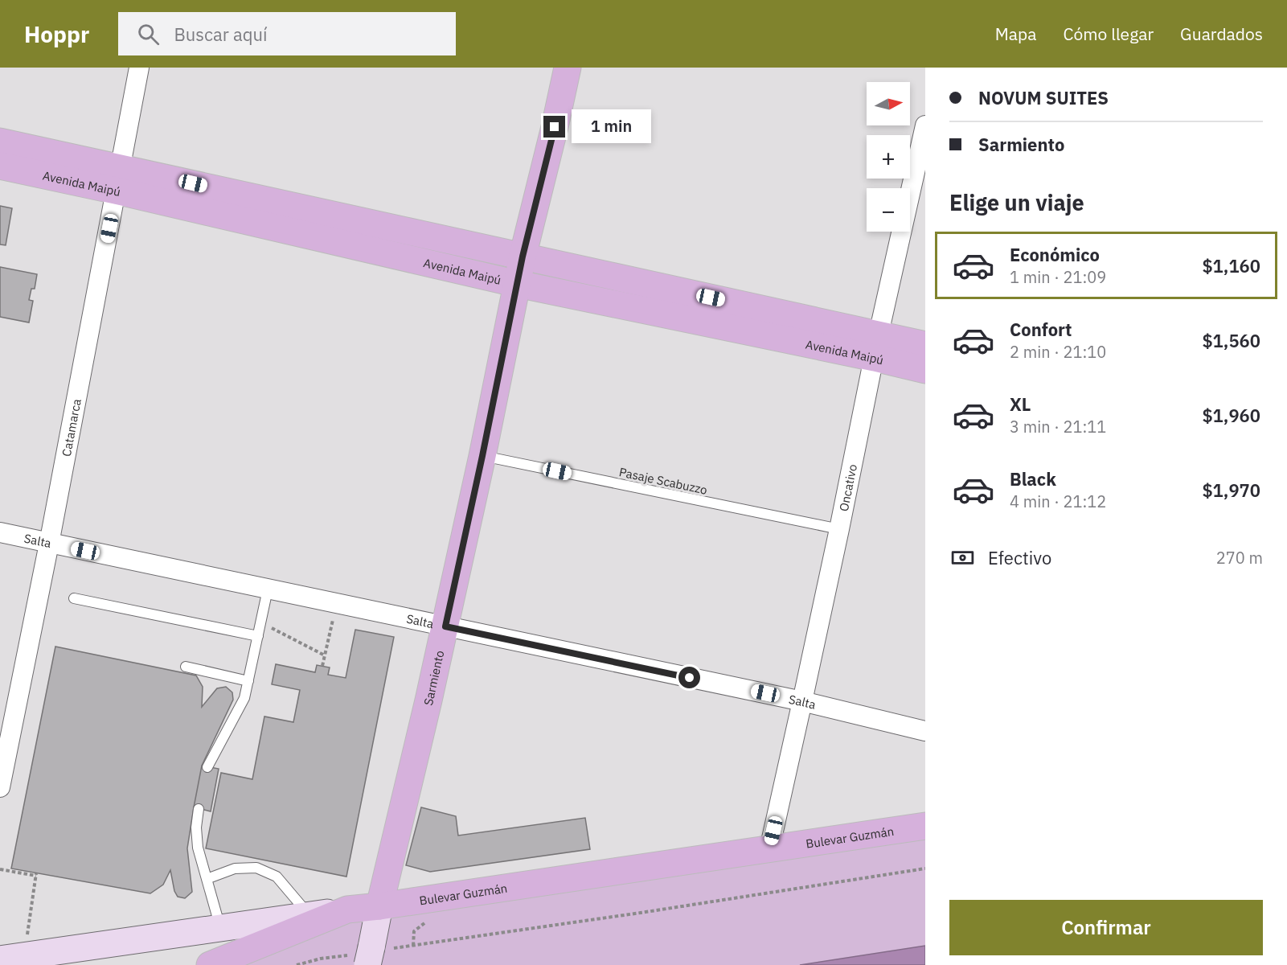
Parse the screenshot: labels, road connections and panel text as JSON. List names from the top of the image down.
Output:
{
  "streets": {
    "main road": ["Avenida Maipú", "Sarmiento", "Bulevar Guzmán"],
    "street": ["Catamarca", "Oncativo", "Salta"],
    "lane": ["Pasaje Scabuzzo"]
  },
  "crossings": [
    ["Avenida Maipú", "Catamarca"],
    ["Avenida Maipú", "Oncativo"],
    ["Avenida Maipú", "Sarmiento"],
    ["Catamarca", "Salta"],
    ["Pasaje Scabuzzo", "Oncativo"],
    ["Pasaje Scabuzzo", "Sarmiento"],
    ["Oncativo", "Salta"],
    ["Oncativo", "Bulevar Guzmán"],
    ["Salta", "Sarmiento"],
    ["Sarmiento", "Bulevar Guzmán"]
  ],
  "north": "right",
  "page": {
    "header": "Hoppr",
    "search": "Buscar aquí",
    "nav": ["Mapa", "Cómo llegar", "Guardados"],
    "banner": ["NOVUM SUITES", "Sarmiento"],
    "map_buttons": ["+", "−"],
    "bubble": "1 min",
    "heading": "Elige un viaje",
    "list": [
      {
        "name": "Económico",
        "note": "1 min · 21:09",
        "value": "$1,160"
      },
      {
        "name": "Confort",
        "note": "2 min · 21:10",
        "value": "$1,560"
      },
      {
        "name": "XL",
        "note": "3 min · 21:11",
        "value": "$1,960"
      },
      {
        "name": "Black",
        "note": "4 min · 21:12",
        "value": "$1,970"
      }
    ],
    "pay": ["Efectivo", "270 m"],
    "buttons": "Confirmar"
  }
}
